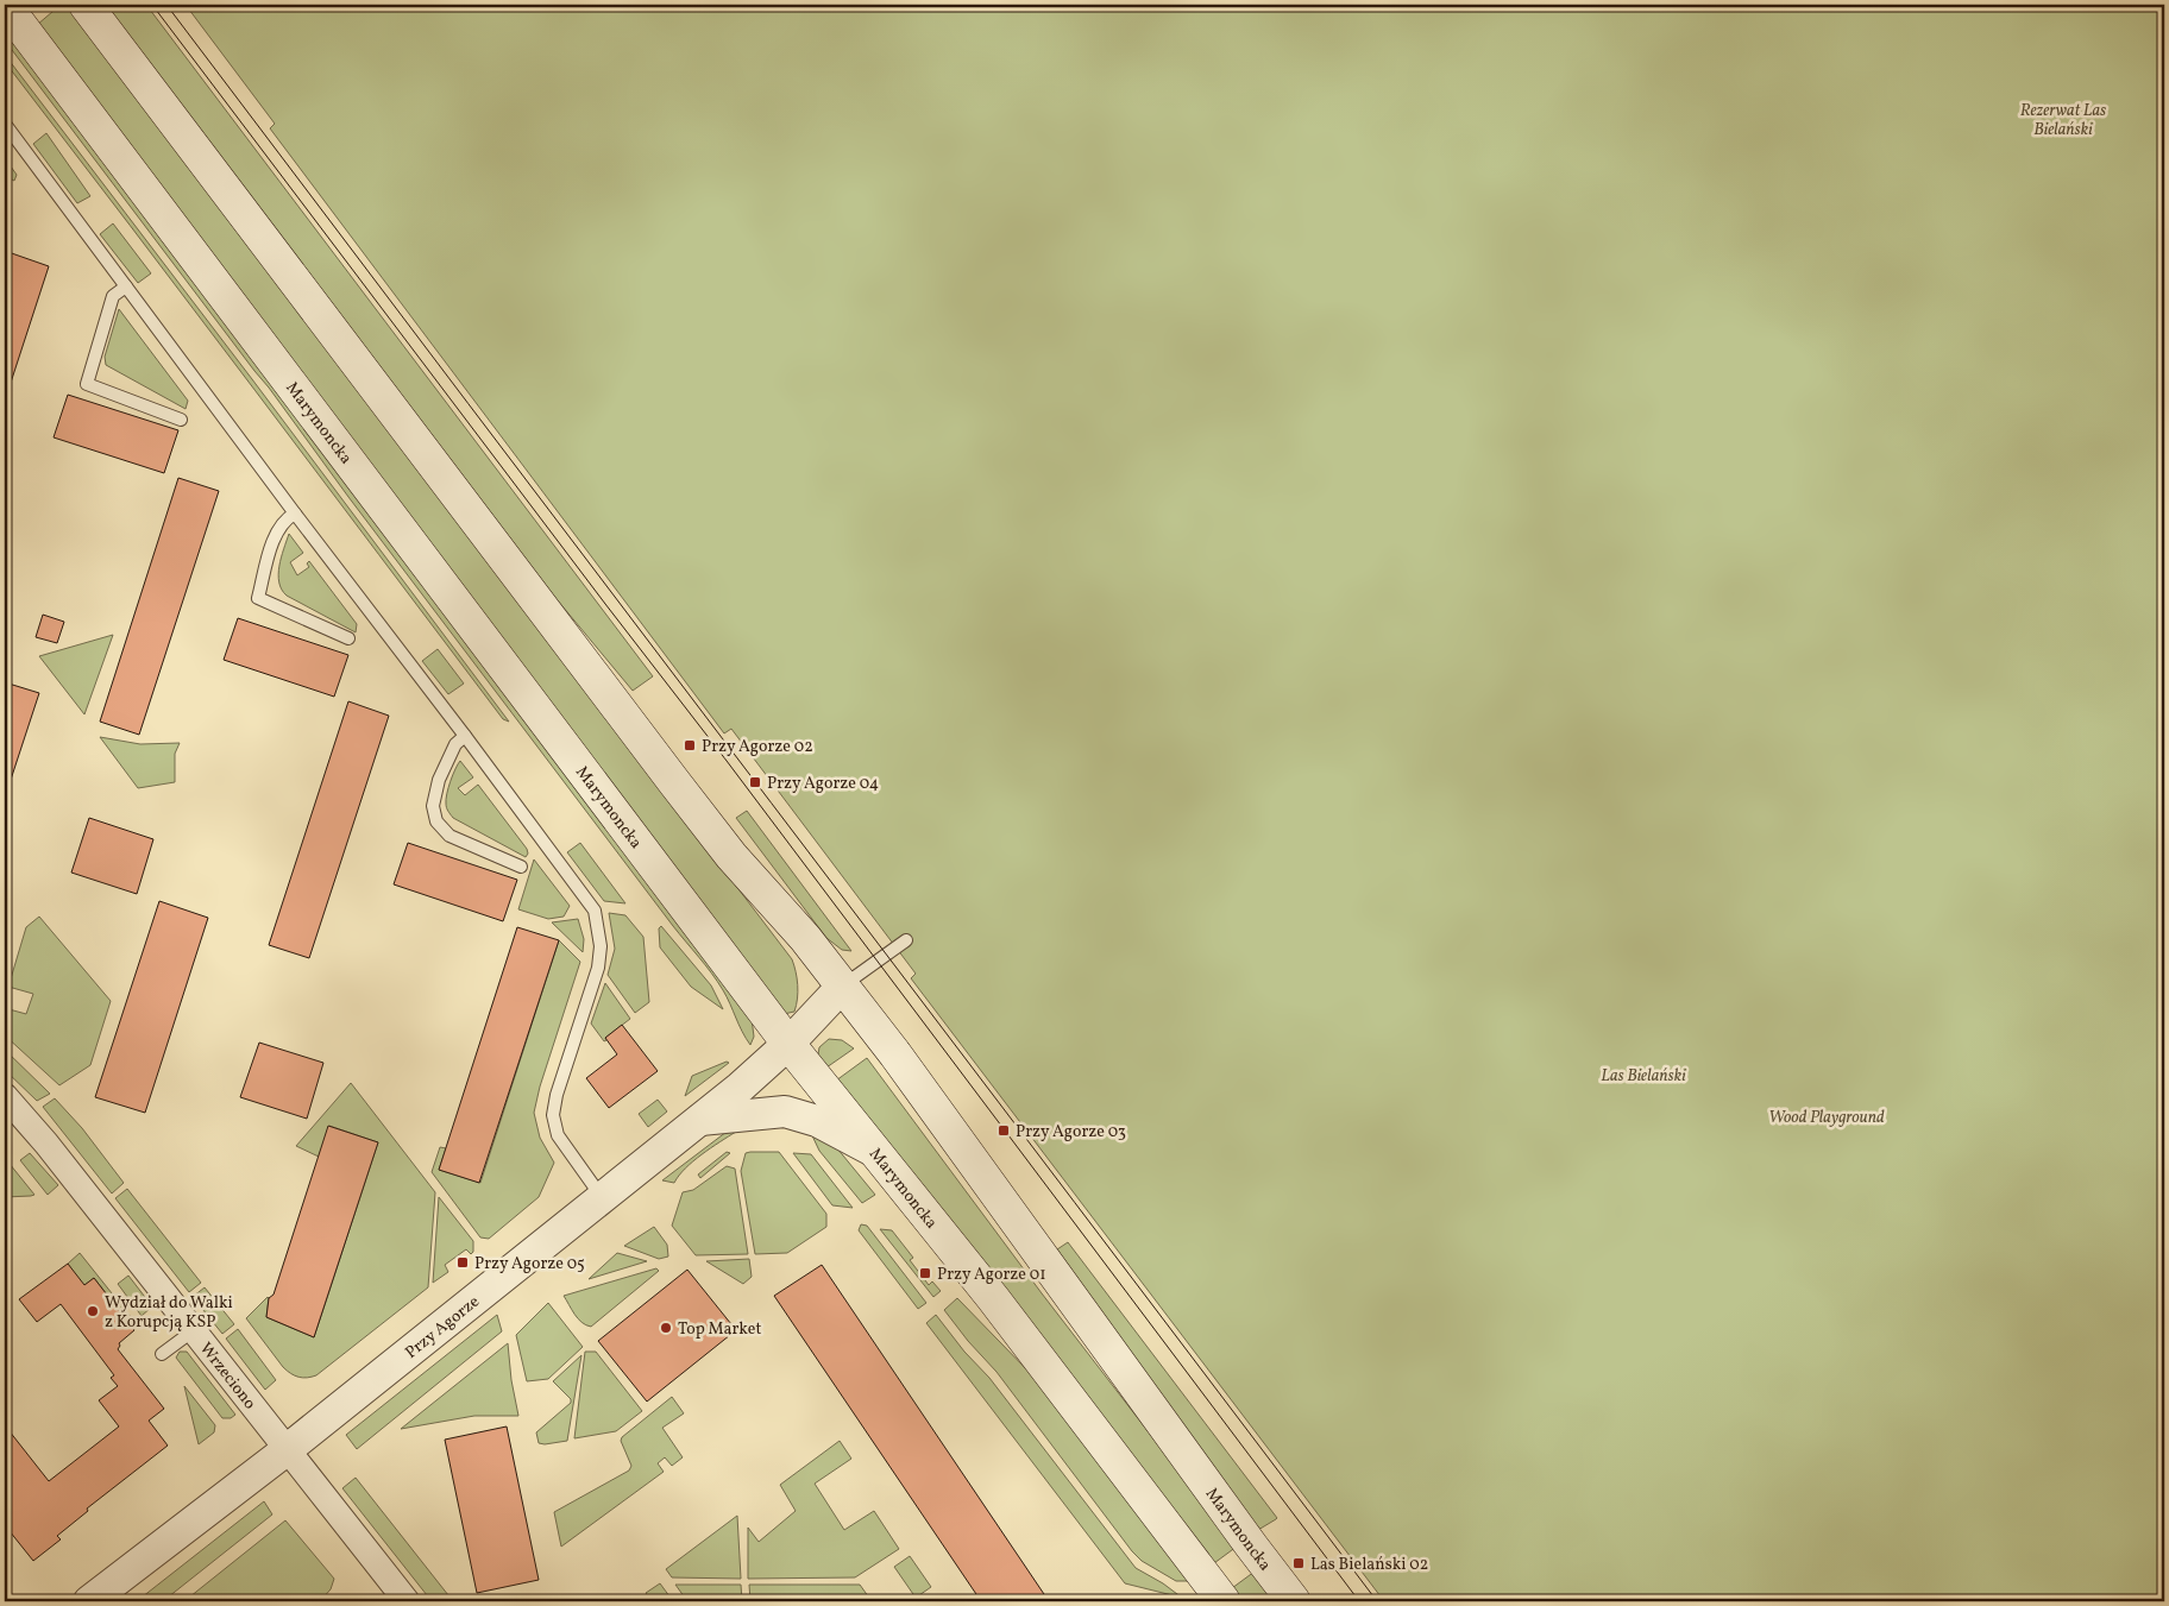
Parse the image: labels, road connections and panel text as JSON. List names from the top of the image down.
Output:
{
  "streets": {
    "main road": ["Marymoncka"],
    "street": ["Przy Agorze", "Wrzeciono"]
  },
  "crossings": [
    ["Marymoncka", "Przy Agorze"],
    ["Przy Agorze", "Wrzeciono"]
  ],
  "parks": ["Rezerwat Las Bielański", "Las Bielański", "Wood Playground"],
  "places": {
    "transit": [
      "Przy Agorze 02",
      "Przy Agorze 04",
      "Przy Agorze 03",
      "Przy Agorze 05",
      "Przy Agorze 01",
      "Las Bielański 02"
    ],
    "other": ["Wydział do Walki z Korupcją KSP", "Top Market"]
  }
}
